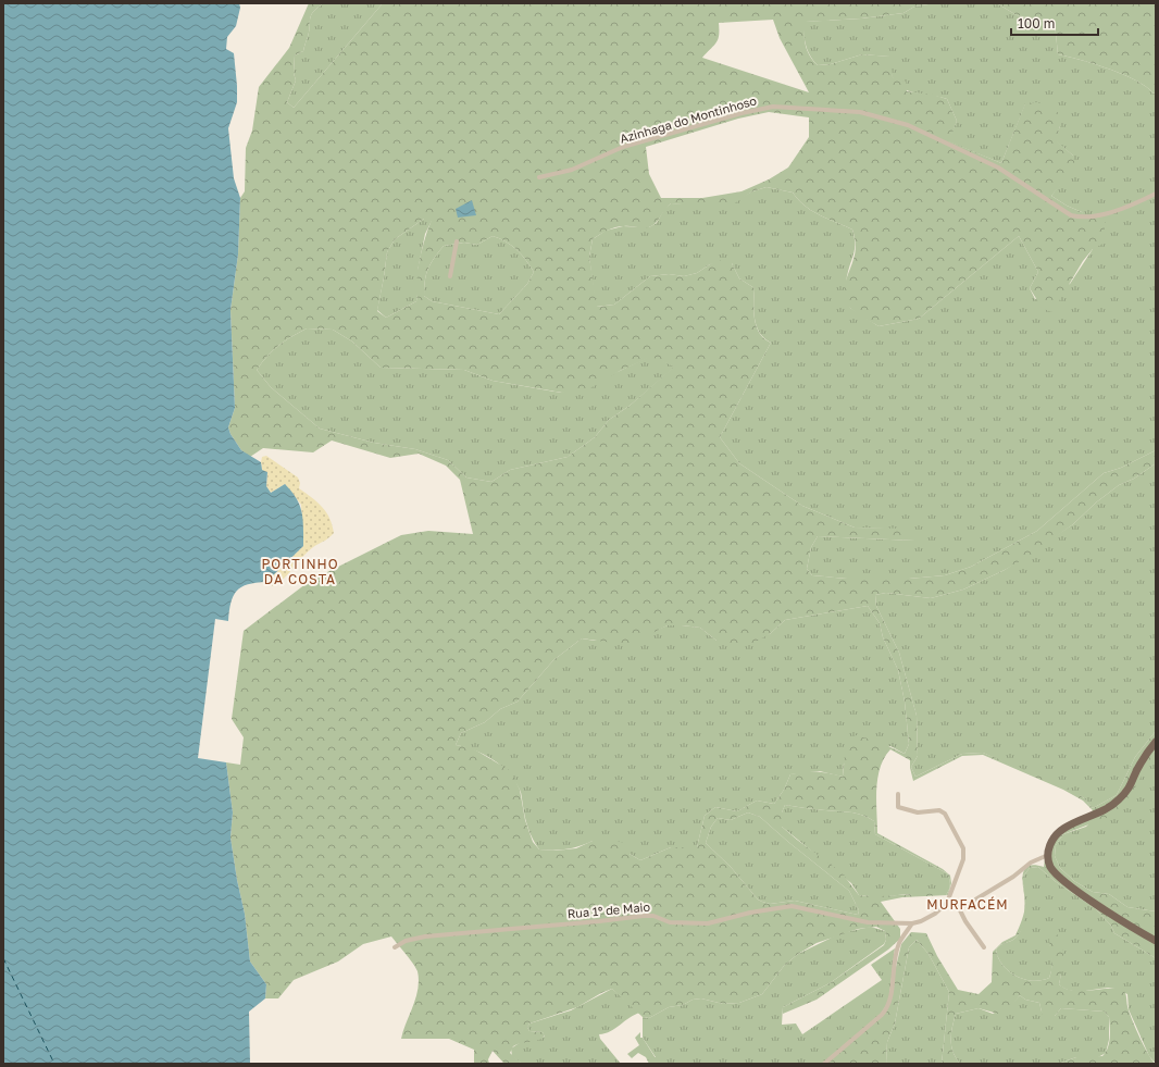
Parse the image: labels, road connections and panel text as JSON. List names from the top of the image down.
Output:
{
  "streets": {
    "street": ["Azinhaga do Montinhoso", "Rua 1º de Maio"]
  },
  "districts": ["PORTINHO DA COSTA", "MURFACÉM"],
  "scale_bar": "100 m"
}
